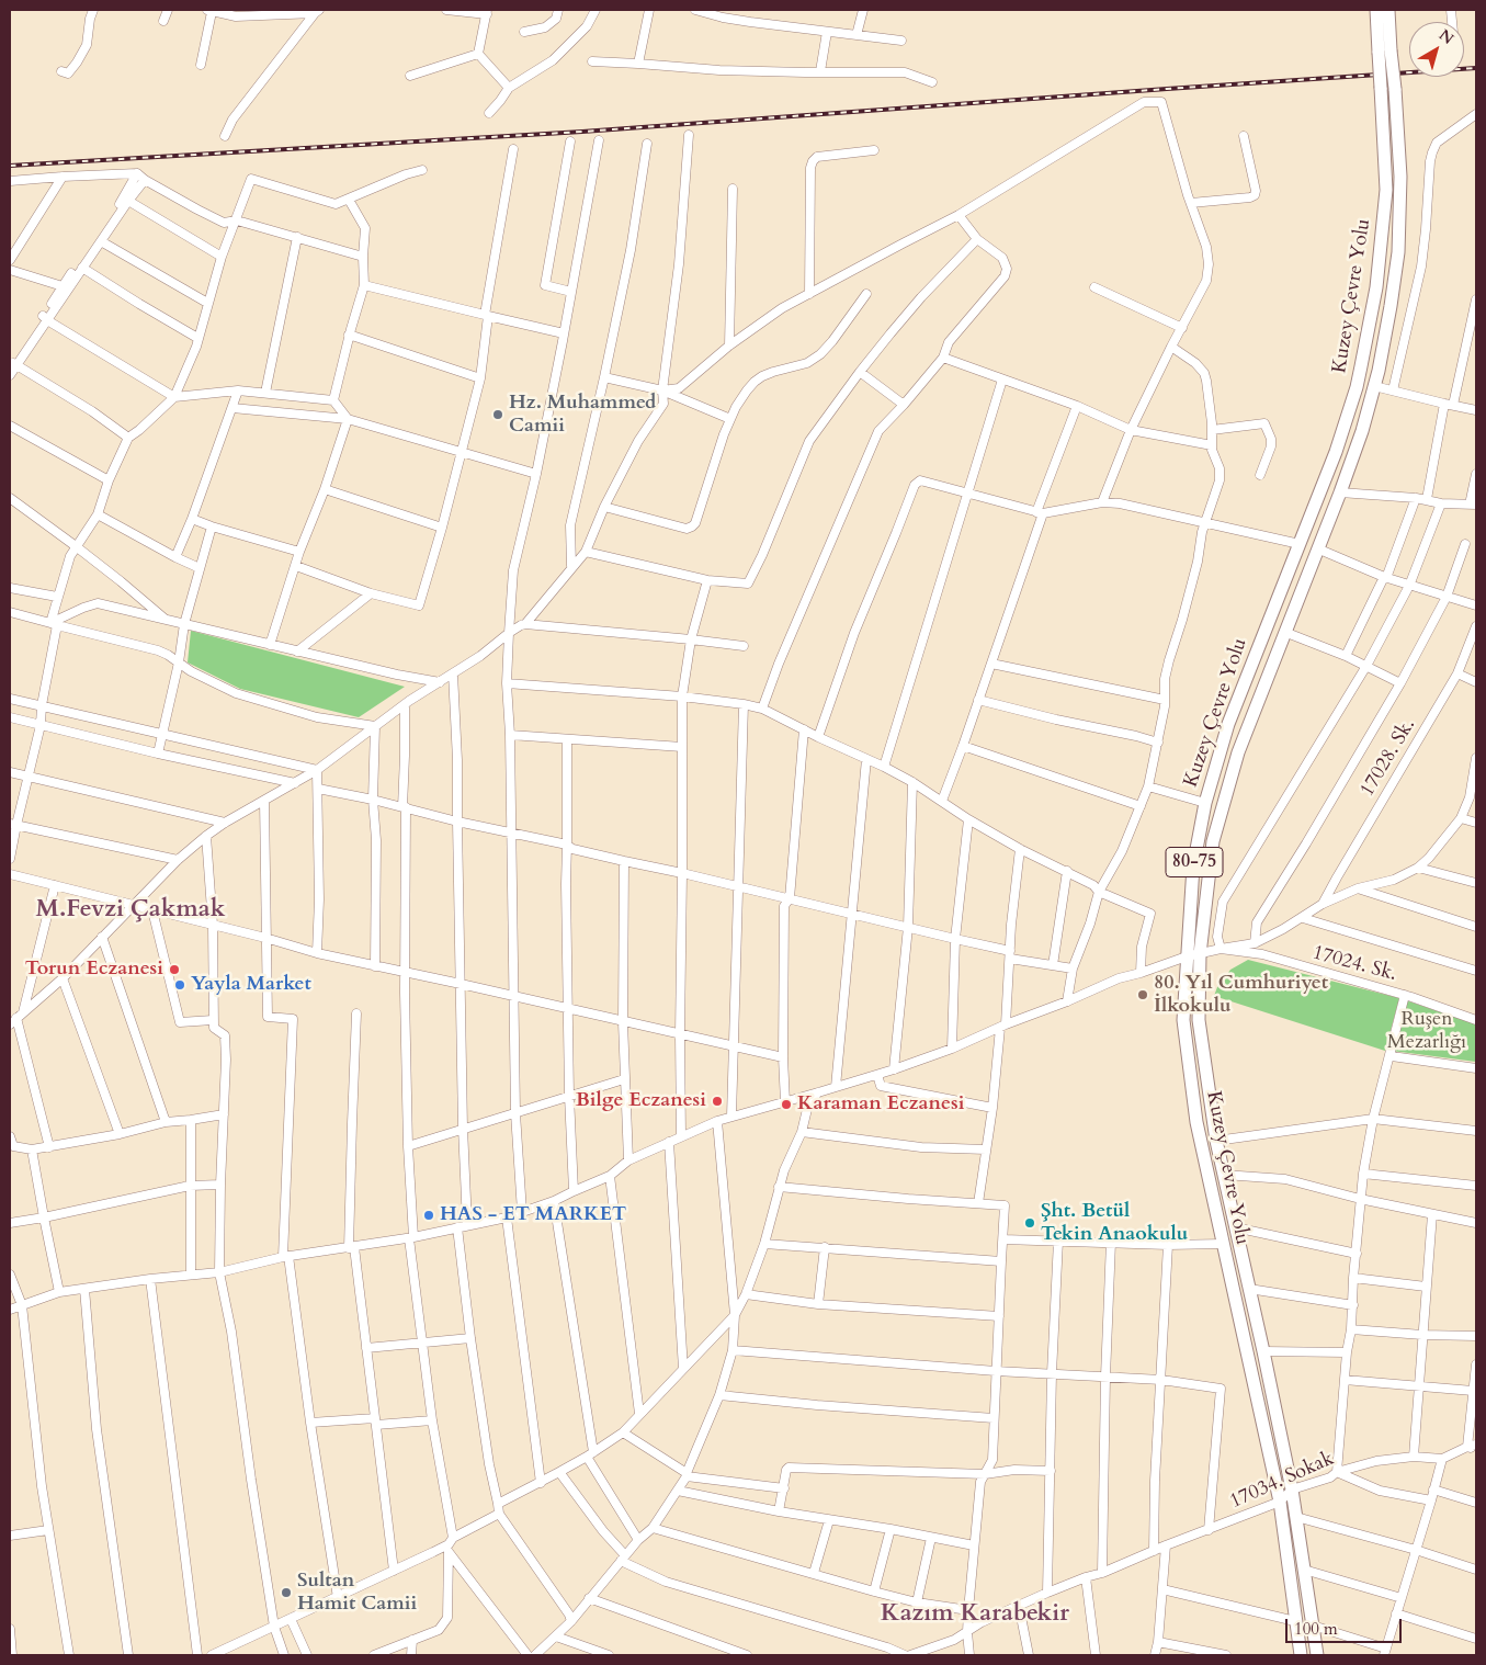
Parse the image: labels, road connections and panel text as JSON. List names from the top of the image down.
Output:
{
  "streets": {
    "highway": ["Kuzey Çevre Yolu", "80-75"],
    "street": ["17028. Sk.", "17024. Sk.", "17034. Sokak"]
  },
  "crossings": [
    ["Kuzey Çevre Yolu", "80-75"],
    ["Kuzey Çevre Yolu", "17034. Sokak"]
  ],
  "districts": ["M.Fevzi Çakmak", "Kazım Karabekir"],
  "parks": ["Ruşen Mezarlığı"],
  "places": [
    "Hz. Muhammed Camii",
    "Torun Eczanesi",
    "Yayla Market",
    "80. Yıl Cumhuriyet İlkokulu",
    "Bilge Eczanesi",
    "Karaman Eczanesi",
    "HAS - ET MARKET",
    "Şht. Betül Tekin Anaokulu",
    "Sultan Hamit Camii"
  ],
  "scale_bar": "100 m",
  "north": "top right"
}
